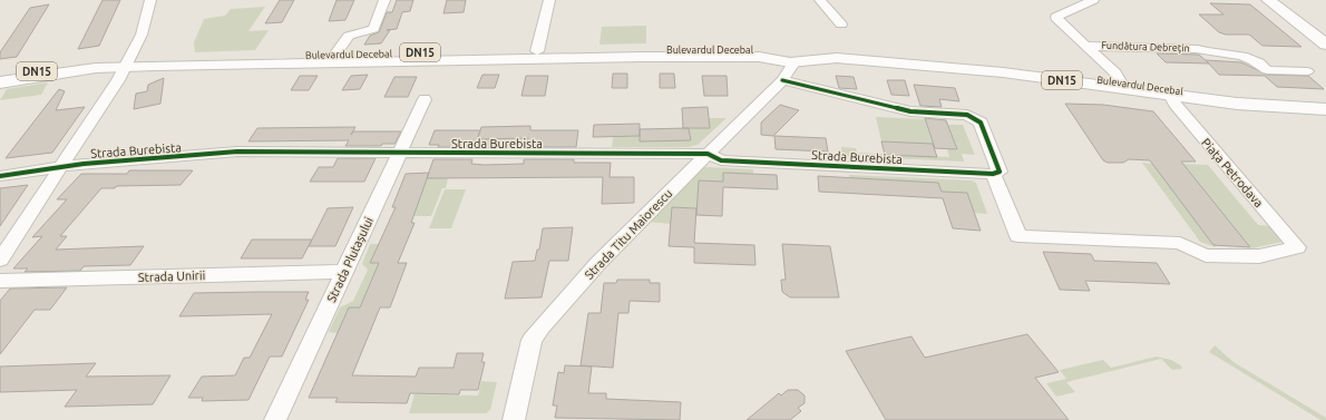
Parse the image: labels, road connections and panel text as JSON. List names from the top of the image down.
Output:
{
  "streets": {
    "main road": ["Bulevardul Decebal", "DN15"],
    "street": [
      "Fundătura Debrețin",
      "Strada Burebista",
      "Piața Petrodava",
      "Strada Titu Maiorescu",
      "Strada Plutașului",
      "Strada Unirii"
    ]
  },
  "crossings": [
    ["Bulevardul Decebal", "Piața Petrodava"],
    ["Bulevardul Decebal", "Strada Titu Maiorescu"],
    ["Strada Burebista", "Piața Petrodava"],
    ["Strada Burebista", "Strada Titu Maiorescu"],
    ["Strada Burebista", "Strada Plutașului"],
    ["Strada Plutașului", "Strada Unirii"]
  ]
}
